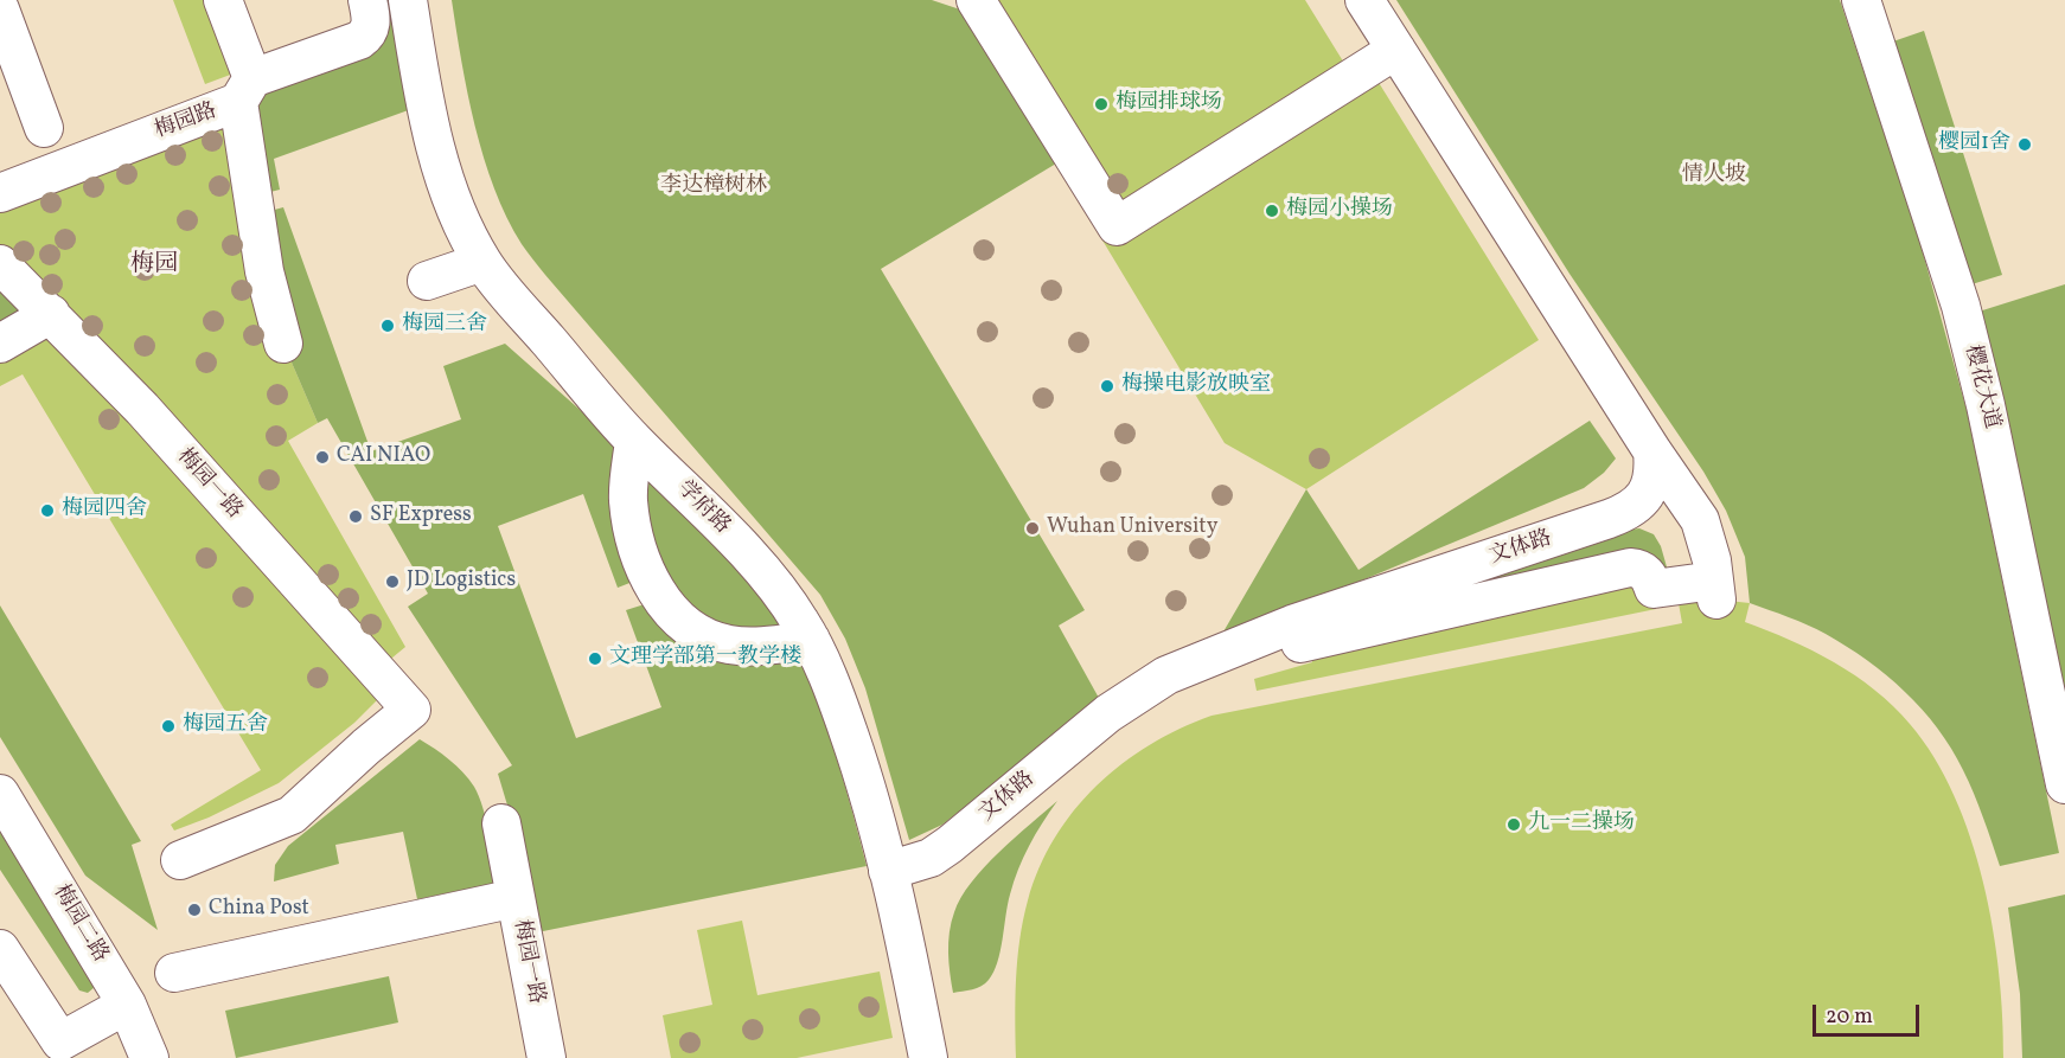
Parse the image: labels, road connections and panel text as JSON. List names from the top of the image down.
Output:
{
  "streets": {
    "street": [
      "梅园路",
      "樱花大道",
      "梅园一路",
      "学府路",
      "文体路",
      "梅园二路"
    ]
  },
  "crossings": [
    ["学府路", "文体路"]
  ],
  "districts": ["梅园"],
  "parks": ["情人坡", "李达樟树林"],
  "places": [
    "梅园排球场",
    "樱园1舍",
    "梅园小操场",
    "梅园三舍",
    "梅操电影放映室",
    "CAI NIAO",
    "梅园四舍",
    "SF Express",
    "Wuhan University",
    "JD Logistics",
    "文理学部第一教学楼",
    "梅园五舍",
    "九一二操场",
    "China Post"
  ],
  "scale_bar": "20 m"
}
